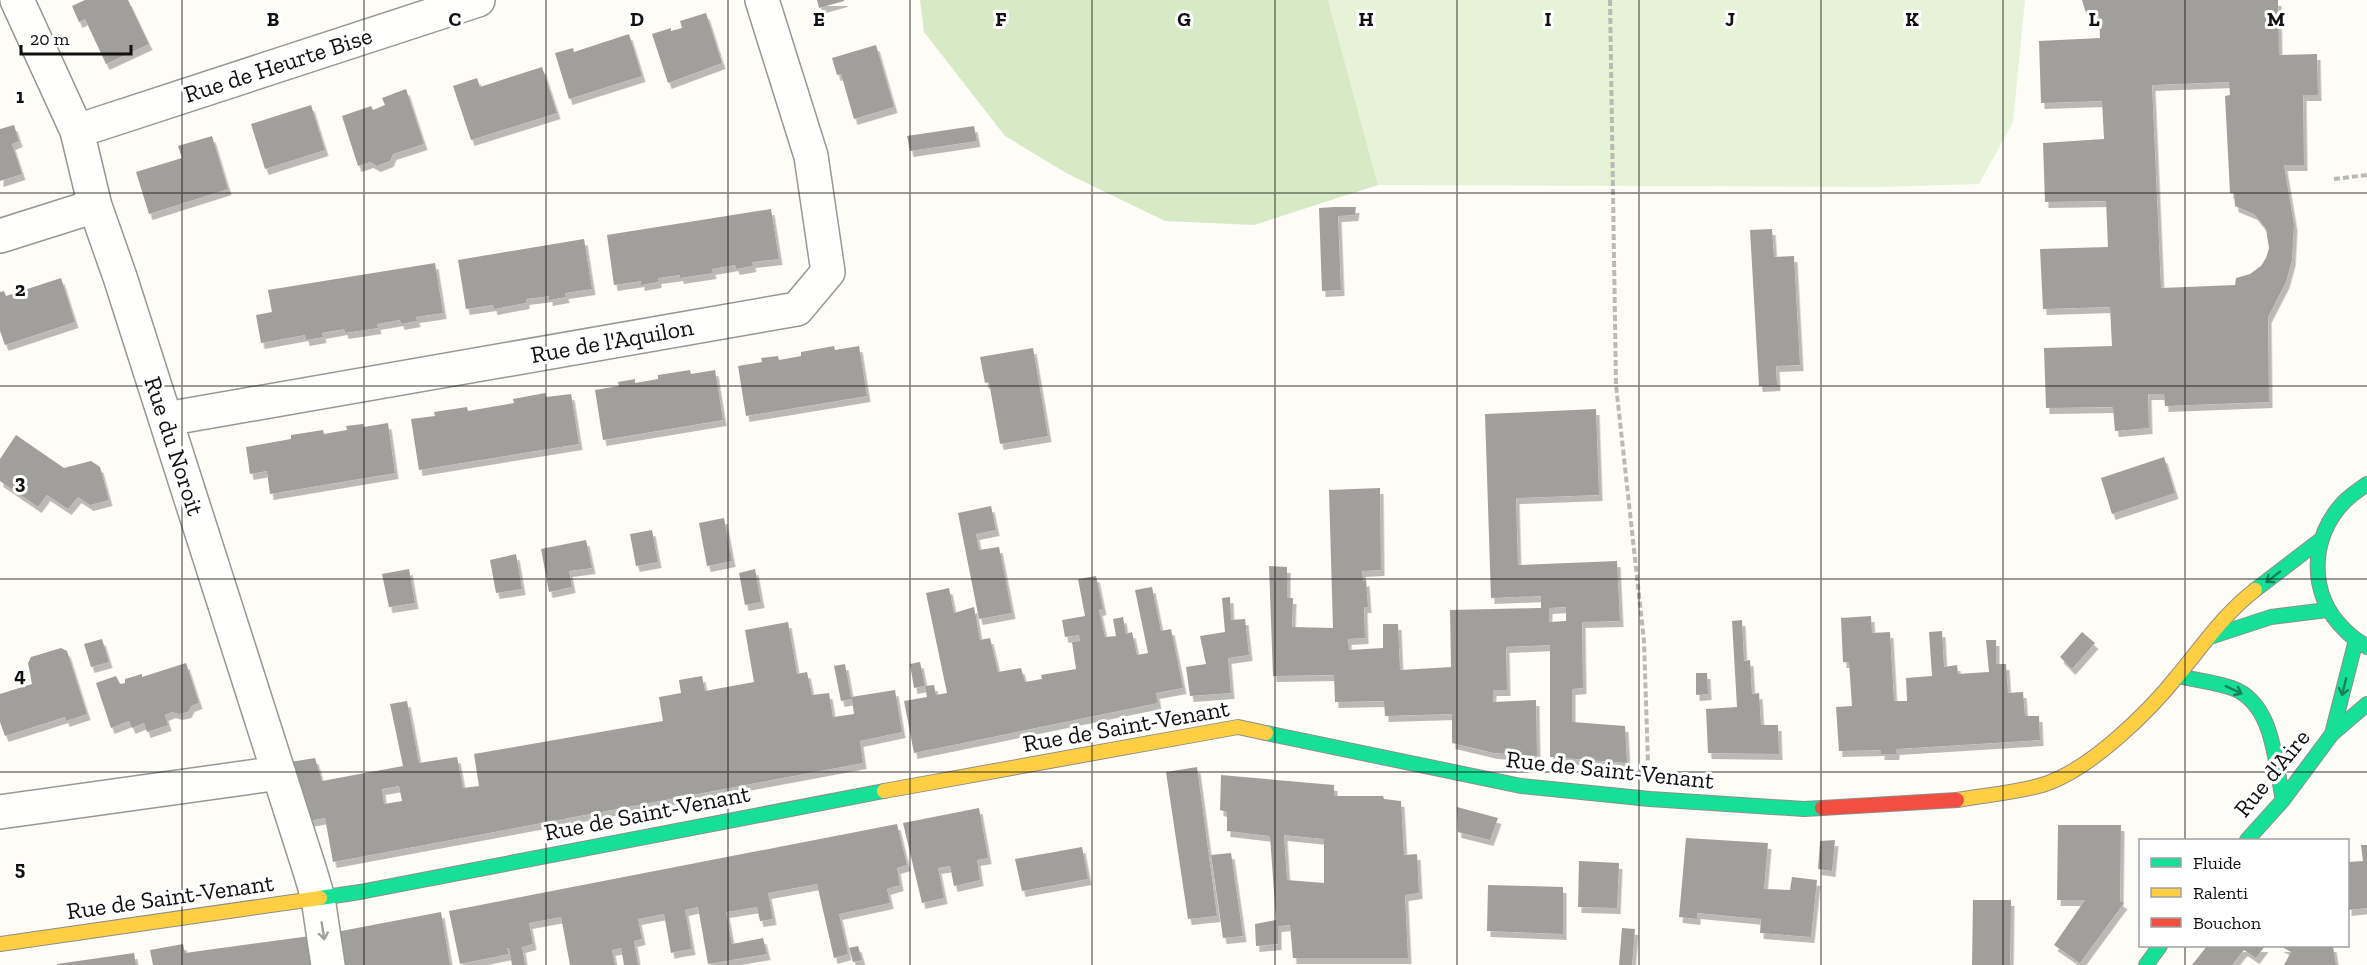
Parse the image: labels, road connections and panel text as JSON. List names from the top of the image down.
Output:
{
  "streets": {
    "main road": ["Rue de Saint-Venant", "Rue d'Aire"],
    "street": ["Rue de Heurte Bise", "Rue de l'Aquilon", "Rue du Noroit"]
  },
  "crossings": [
    ["Rue de Heurte Bise", "Rue du Noroit"],
    ["Rue de l'Aquilon", "Rue du Noroit"],
    ["Rue du Noroit", "Rue de Saint-Venant"]
  ],
  "legend": ["Fluide", "Ralenti", "Bouchon"],
  "scale_bar": "20 m",
  "grid": {
    "columns": [
      "B",
      "C",
      "D",
      "E",
      "F",
      "G",
      "H",
      "I",
      "J",
      "K",
      "L",
      "M"
    ],
    "rows": [
      "1",
      "2",
      "3",
      "4",
      "5"
    ]
  }
}
